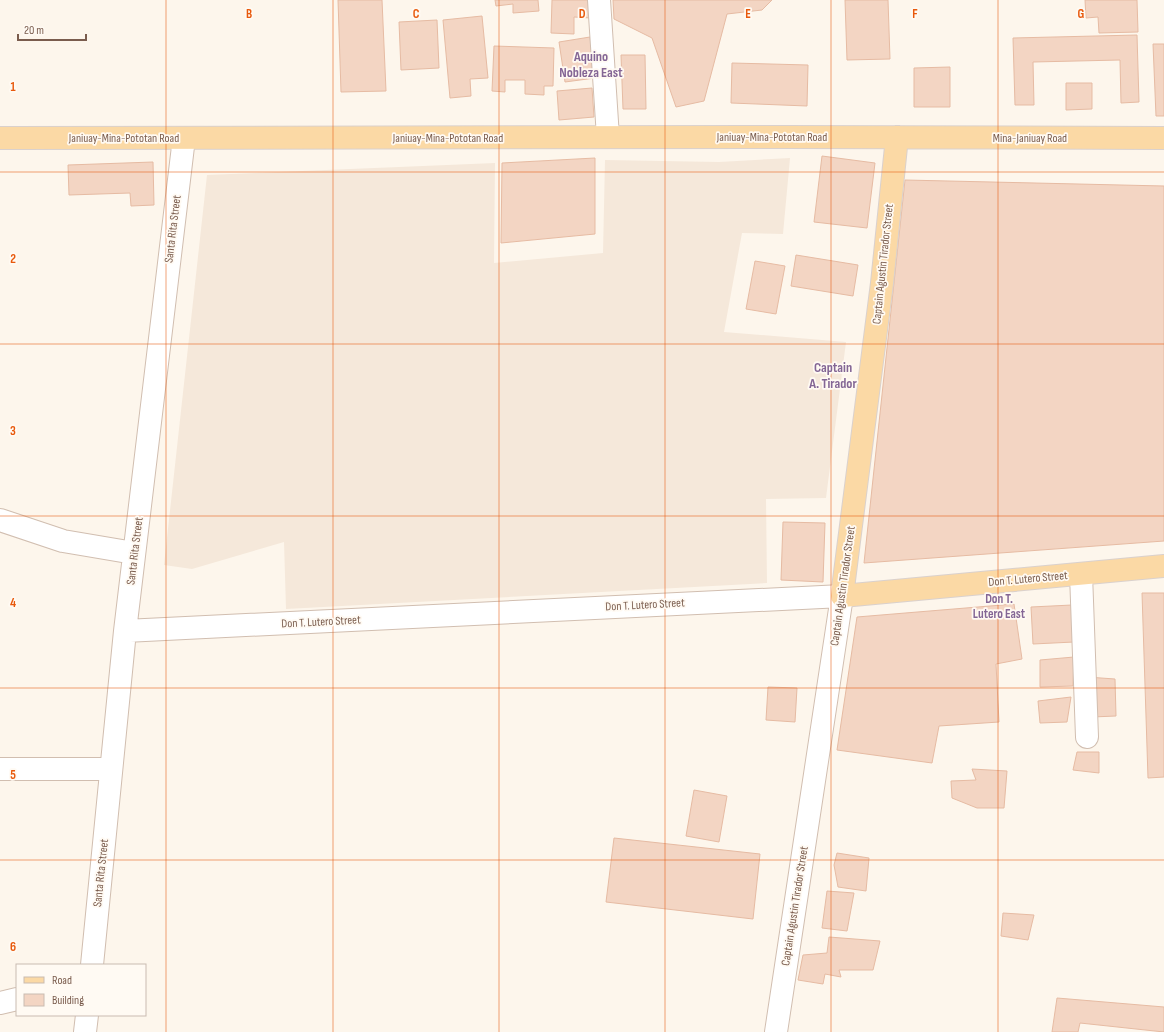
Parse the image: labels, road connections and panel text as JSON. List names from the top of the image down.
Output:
{
  "streets": {
    "main road": [
      "Janiuay-Mina-Pototan Road",
      "Mina-Janiuay Road",
      "Captain Agustin Tirador Street",
      "Don T. Lutero Street"
    ],
    "street": ["Santa Rita Street"]
  },
  "crossings": [
    ["Janiuay-Mina-Pototan Road", "Mina-Janiuay Road"],
    ["Janiuay-Mina-Pototan Road", "Santa Rita Street"],
    ["Janiuay-Mina-Pototan Road", "Captain Agustin Tirador Street"],
    ["Mina-Janiuay Road", "Captain Agustin Tirador Street"],
    ["Santa Rita Street", "Don T. Lutero Street"],
    ["Captain Agustin Tirador Street", "Don T. Lutero Street"]
  ],
  "districts": ["Aquino Nobleza East", "Captain A. Tirador", "Don T. Lutero East"],
  "legend": ["Road", "Building"],
  "scale_bar": "20 m",
  "grid": {
    "columns": [
      "B",
      "C",
      "D",
      "E",
      "F",
      "G"
    ],
    "rows": [
      "1",
      "2",
      "3",
      "4",
      "5",
      "6"
    ]
  }
}
